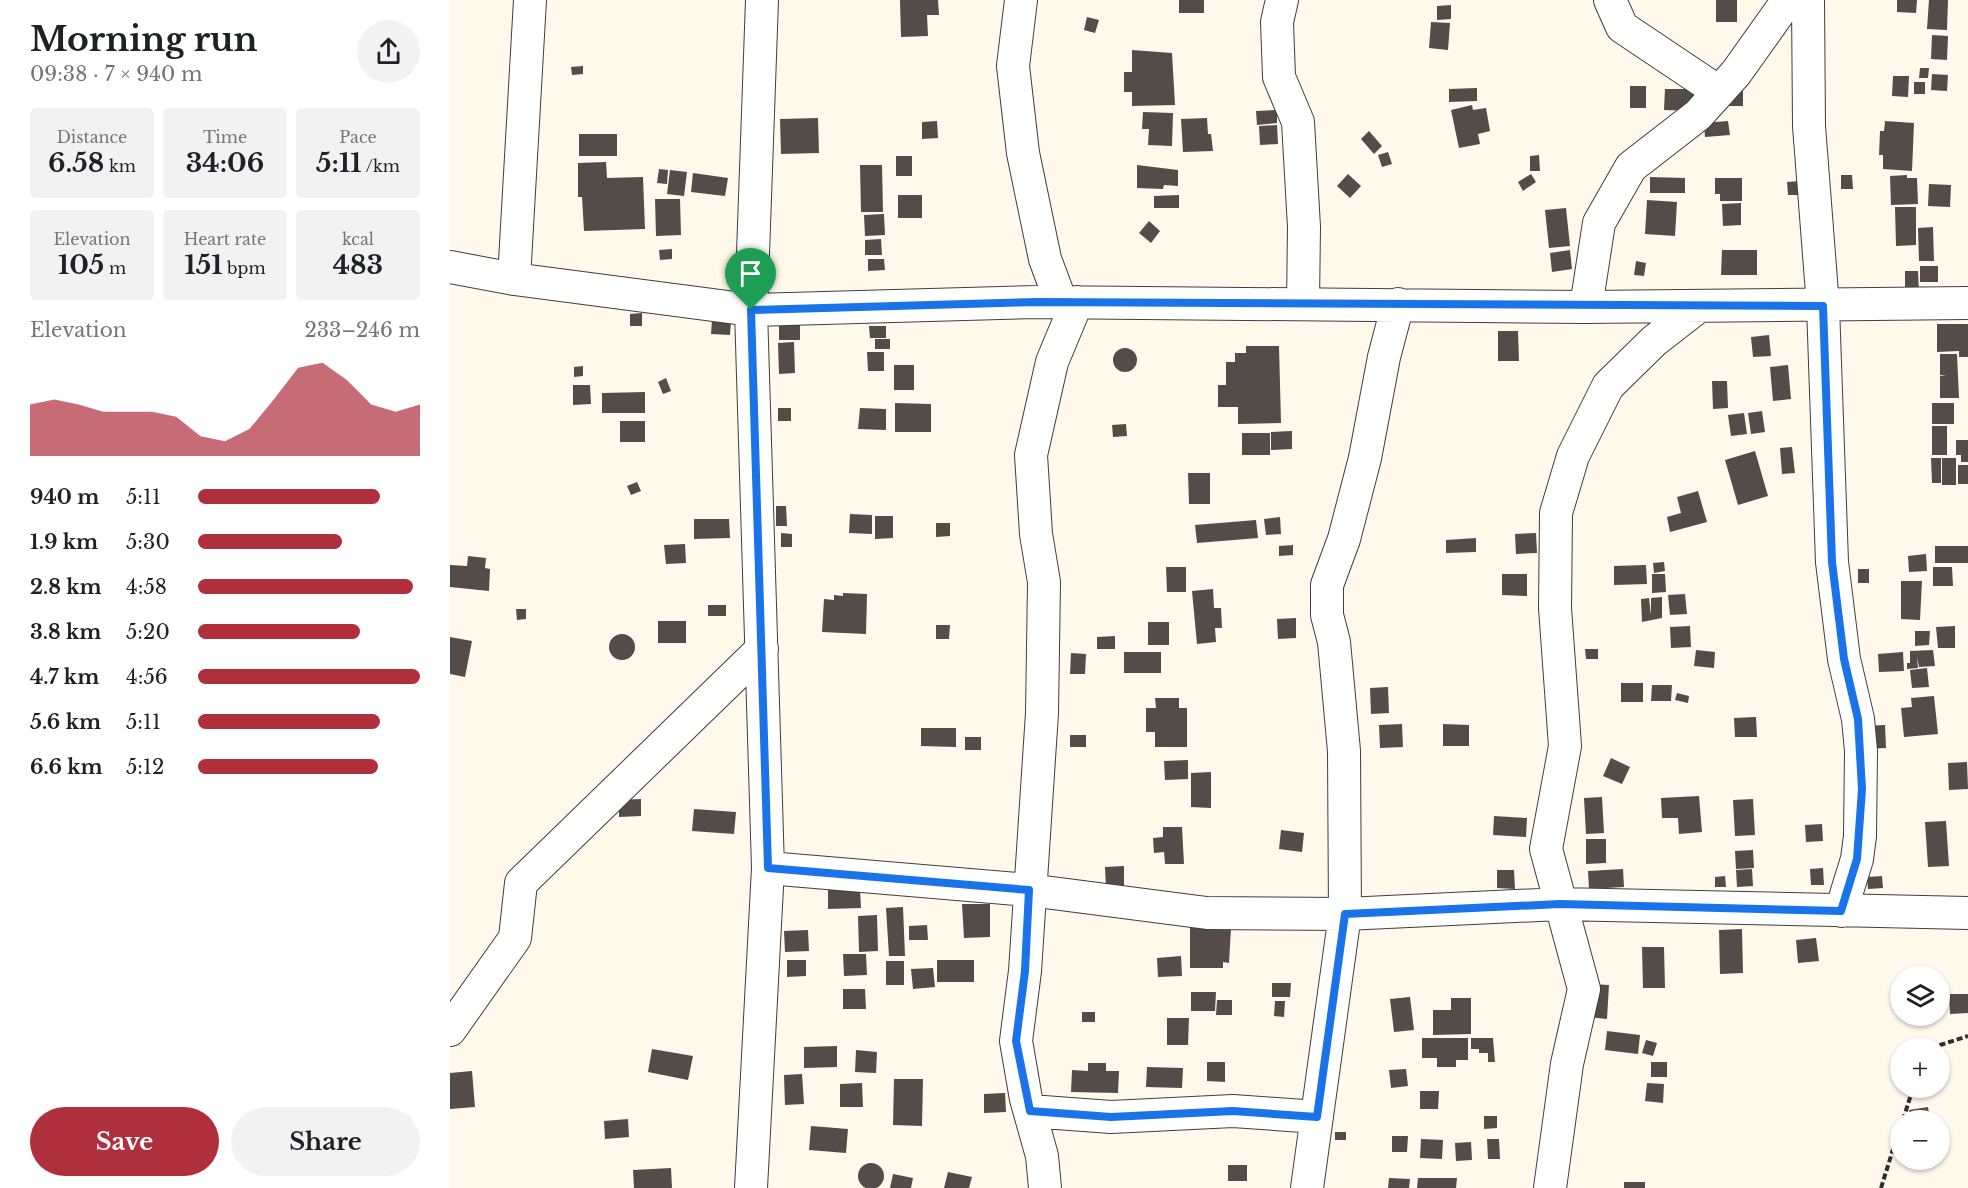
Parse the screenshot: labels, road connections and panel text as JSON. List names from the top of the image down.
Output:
{
  "page": {
    "heading": ["Morning run", "09:38 · 7 × 940 m"],
    "stats": [
      ["Distance", "6.58 km"],
      ["Time", "34:06"],
      ["Pace", "5:11 /km"],
      ["Elevation", "105 m"],
      ["Heart rate", "151 bpm"],
      ["kcal", "483"]
    ],
    "chart": ["Elevation", "233–246 m"],
    "list": [
      {
        "name": "940 m",
        "note": "5:11"
      },
      {
        "name": "1.9 km",
        "note": "5:30"
      },
      {
        "name": "2.8 km",
        "note": "4:58"
      },
      {
        "name": "3.8 km",
        "note": "5:20"
      },
      {
        "name": "4.7 km",
        "note": "4:56"
      },
      {
        "name": "5.6 km",
        "note": "5:11"
      },
      {
        "name": "6.6 km",
        "note": "5:12"
      }
    ],
    "map_buttons": ["+", "−"],
    "buttons": ["Save", "Share"]
  }
}
